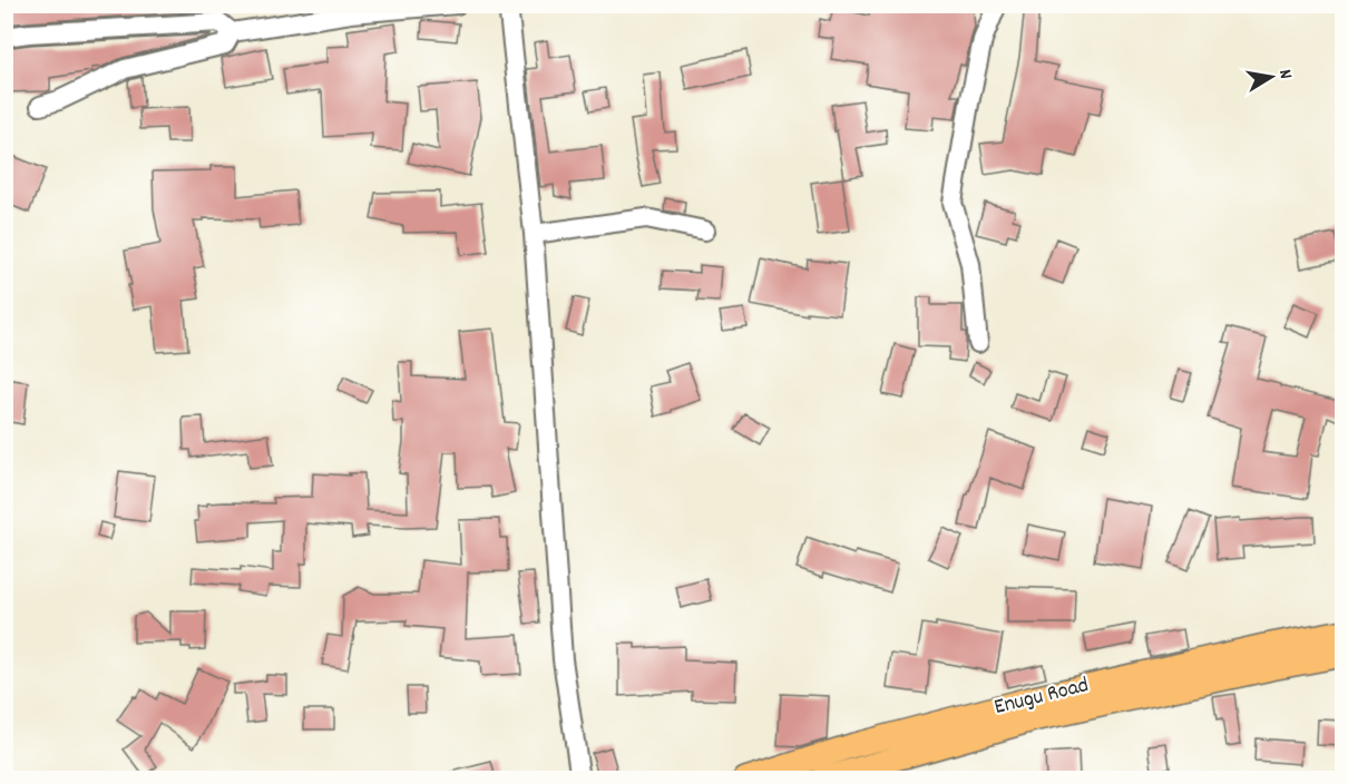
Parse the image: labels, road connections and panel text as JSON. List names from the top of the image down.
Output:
{
  "streets": {
    "main road": ["Enugu Road"]
  },
  "north": "right"
}
